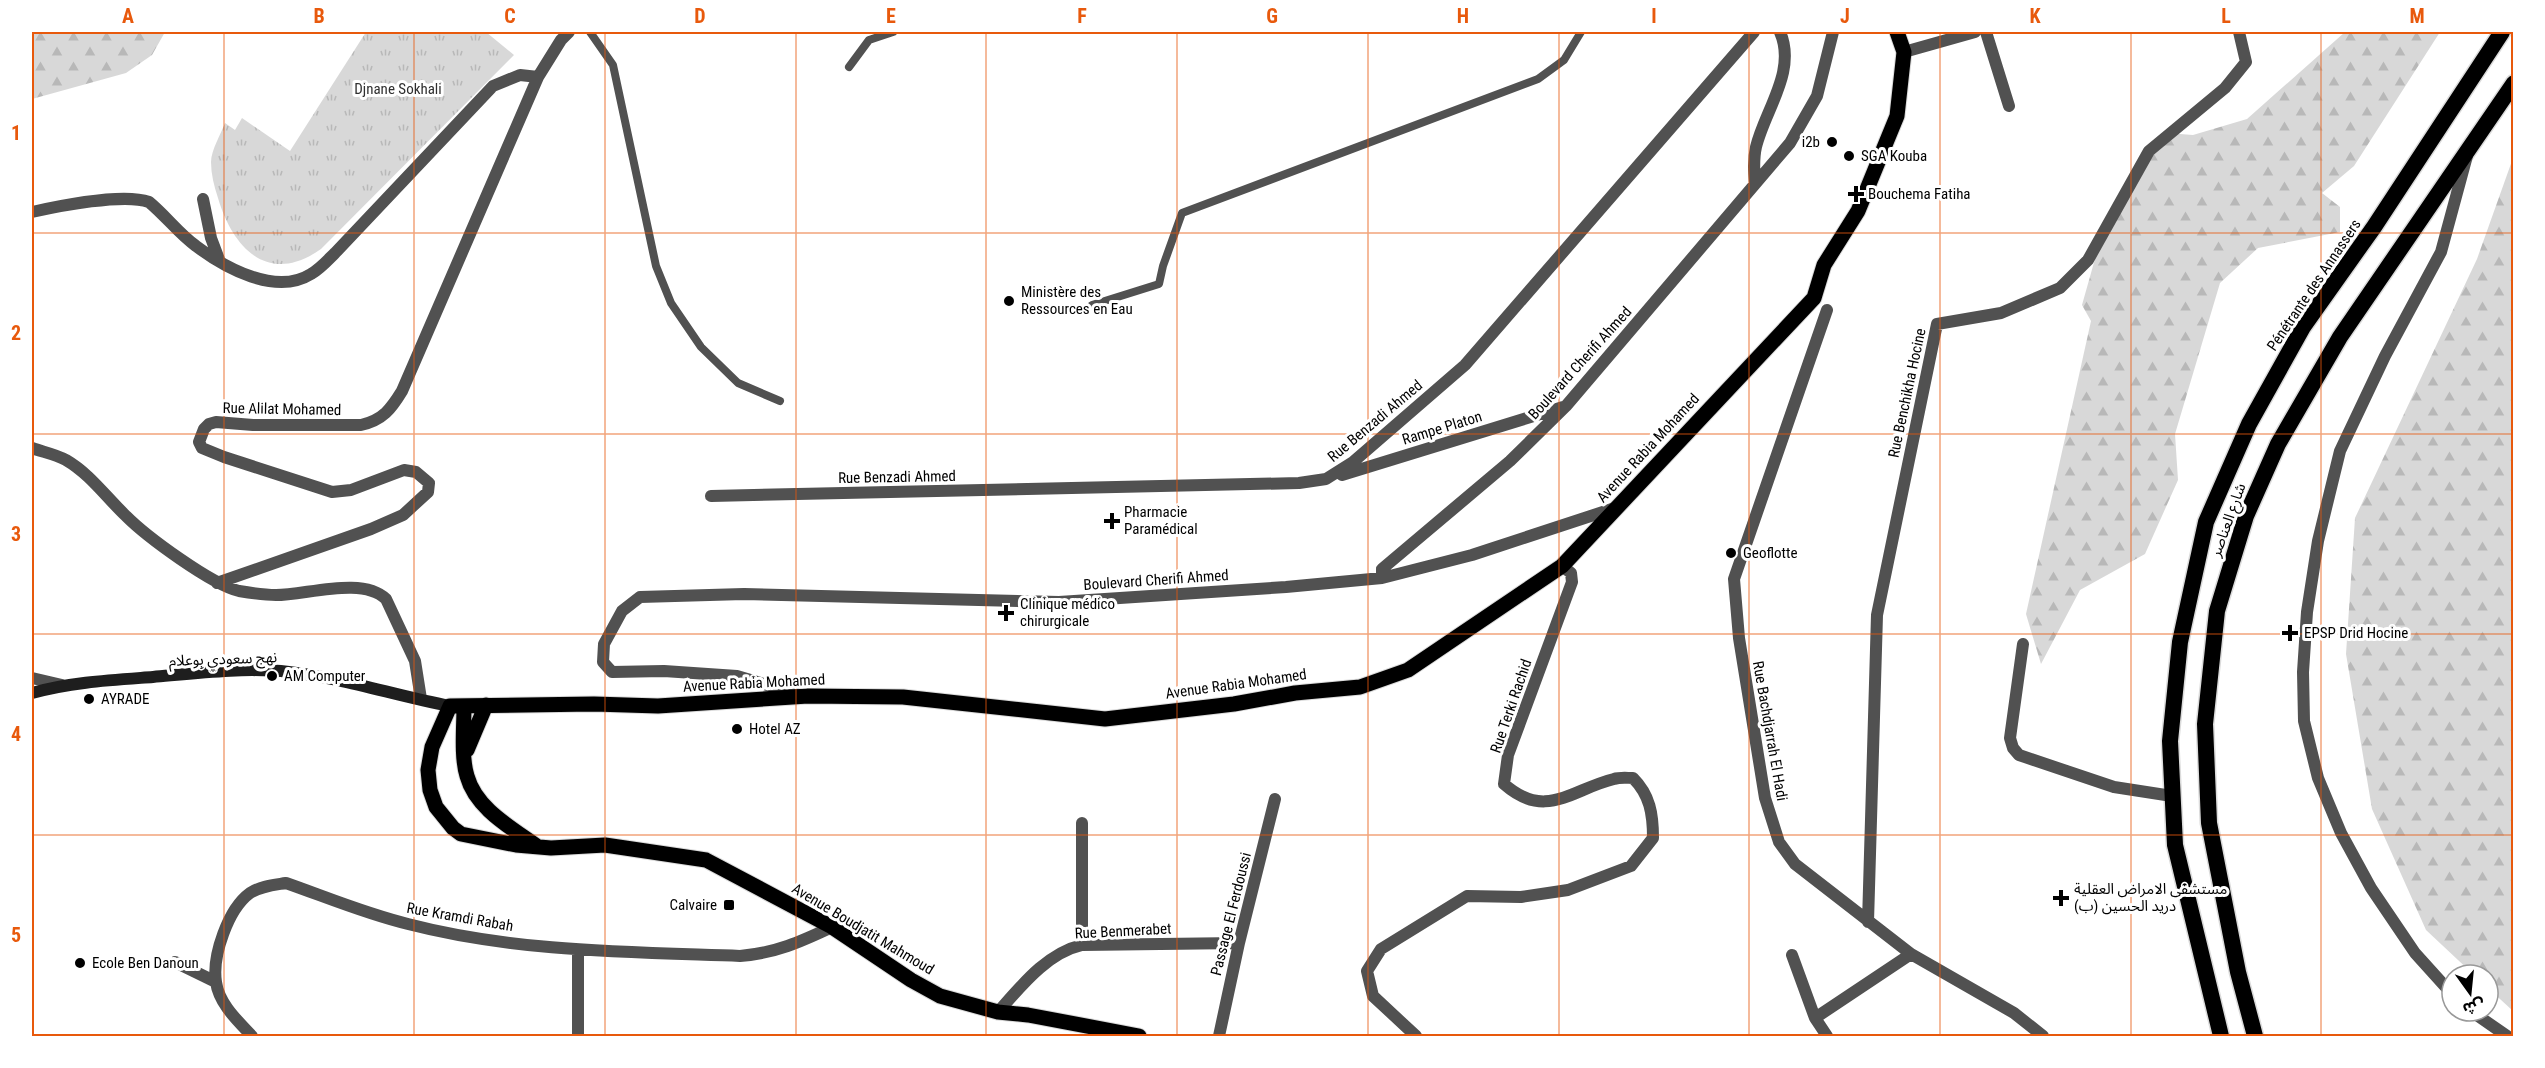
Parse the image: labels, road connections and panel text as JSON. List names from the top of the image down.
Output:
{
  "streets": {
    "highway": ["Pénétrante des Annassers", "شارع العناصر"],
    "main road": ["Avenue Rabia Mohamed", "نهج سعودي بوعلام", "Avenue Boudjatit Mahmoud"],
    "street": [
      "Boulevard Cherifi Ahmed",
      "Rue Benchikha Hocine",
      "Rue Alilat Mohamed",
      "Rue Benzadi Ahmed",
      "Rampe Platon",
      "Rue Terki Rachid",
      "Rue Bachdjarrah El Hadi",
      "Passage El Ferdoussi",
      "Rue Kramdi Rabah",
      "Rue Benmerabet"
    ]
  },
  "crossings": [
    ["Boulevard Cherifi Ahmed", "Rampe Platon"],
    ["Boulevard Cherifi Ahmed", "Avenue Rabia Mohamed"],
    ["Rue Benchikha Hocine", "Rue Bachdjarrah El Hadi"],
    ["Rue Benzadi Ahmed", "Rampe Platon"],
    ["Avenue Rabia Mohamed", "نهج سعودي بوعلام"],
    ["Avenue Rabia Mohamed", "Rue Terki Rachid"],
    ["Passage El Ferdoussi", "Rue Benmerabet"],
    ["Rue Kramdi Rabah", "Avenue Boudjatit Mahmoud"],
    ["Avenue Boudjatit Mahmoud", "Rue Benmerabet"]
  ],
  "parks": ["Djnane Sokhali"],
  "places": {
    "other": [
      "i2b",
      "SGA Kouba",
      "Ministère des Ressources en Eau",
      "Geoflotte",
      "AM Computer",
      "AYRADE",
      "Hotel AZ",
      "Ecole Ben Danoun"
    ],
    "health": [
      "Bouchema Fatiha",
      "Pharmacie Paramédical",
      "Clinique médico chirurgicale",
      "EPSP Drid Hocine",
      "مستشفى الامراض العقلية دريد الحسين (ب)"
    ],
    "transit": ["Calvaire"]
  },
  "north": "bottom",
  "grid": {
    "columns": [
      "A",
      "B",
      "C",
      "D",
      "E",
      "F",
      "G",
      "H",
      "I",
      "J",
      "K",
      "L",
      "M"
    ],
    "rows": [
      "1",
      "2",
      "3",
      "4",
      "5"
    ]
  }
}
